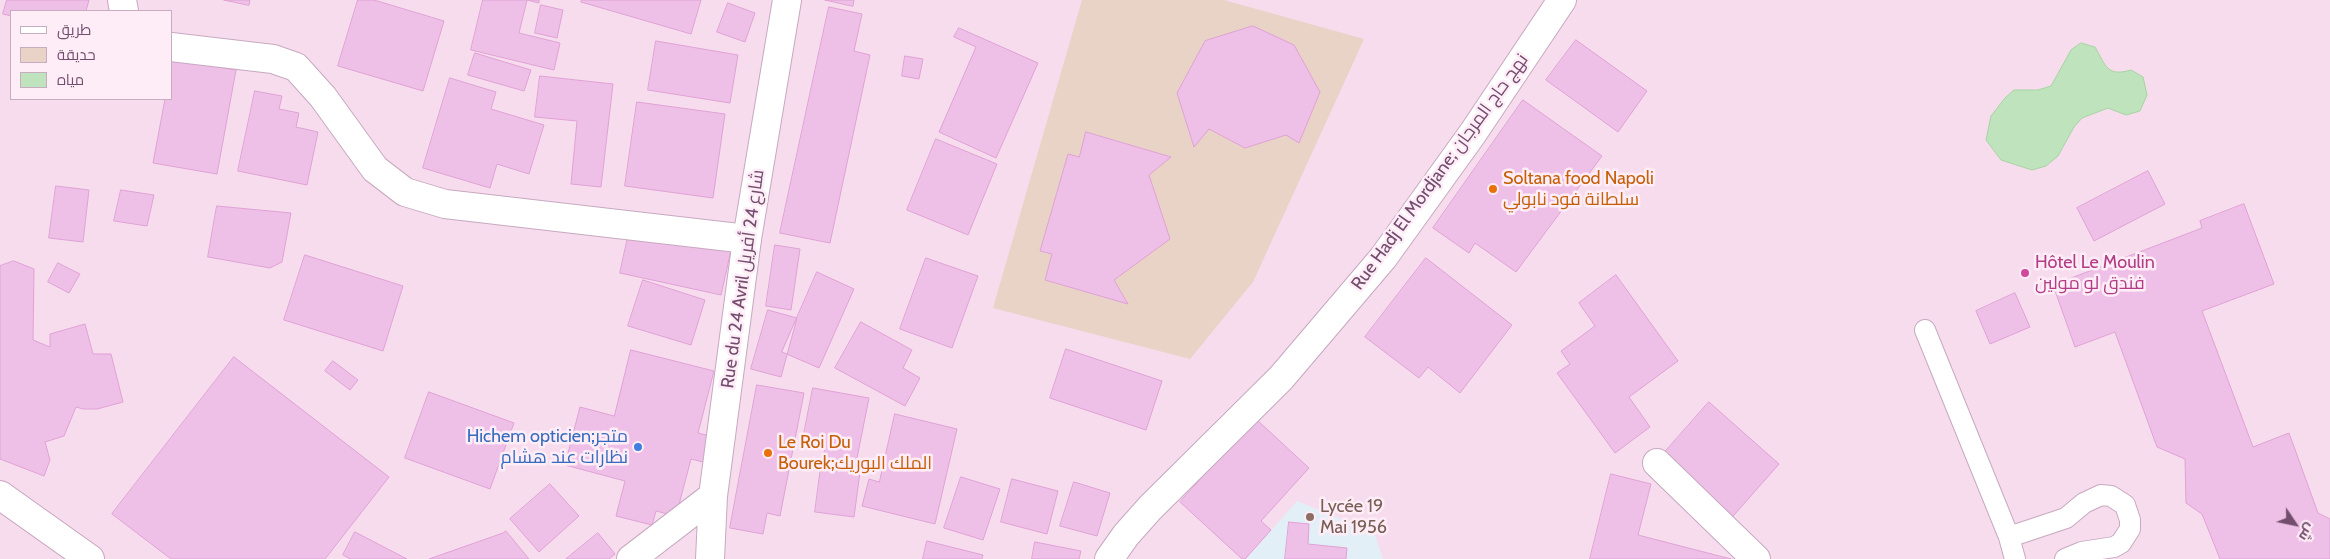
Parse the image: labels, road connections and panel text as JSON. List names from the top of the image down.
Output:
{
  "streets": {
    "street": ["Rue Hadj El Mordjane; نهج حاج المرجان", "Rue du 24 Avril شارع 24 أفريل"]
  },
  "places": [
    "Soltana food Napoli سلطانة فود نابولي",
    "Hôtel Le Moulin فندق لو مولين",
    "Hichem opticien;متجر نظارات عند هشام",
    "Le Roi Du Bourek;الملك البوريك",
    "Lycée 19 Mai 1956"
  ],
  "legend": ["طريق", "حديقة", "مياه"],
  "north": "bottom right"
}
